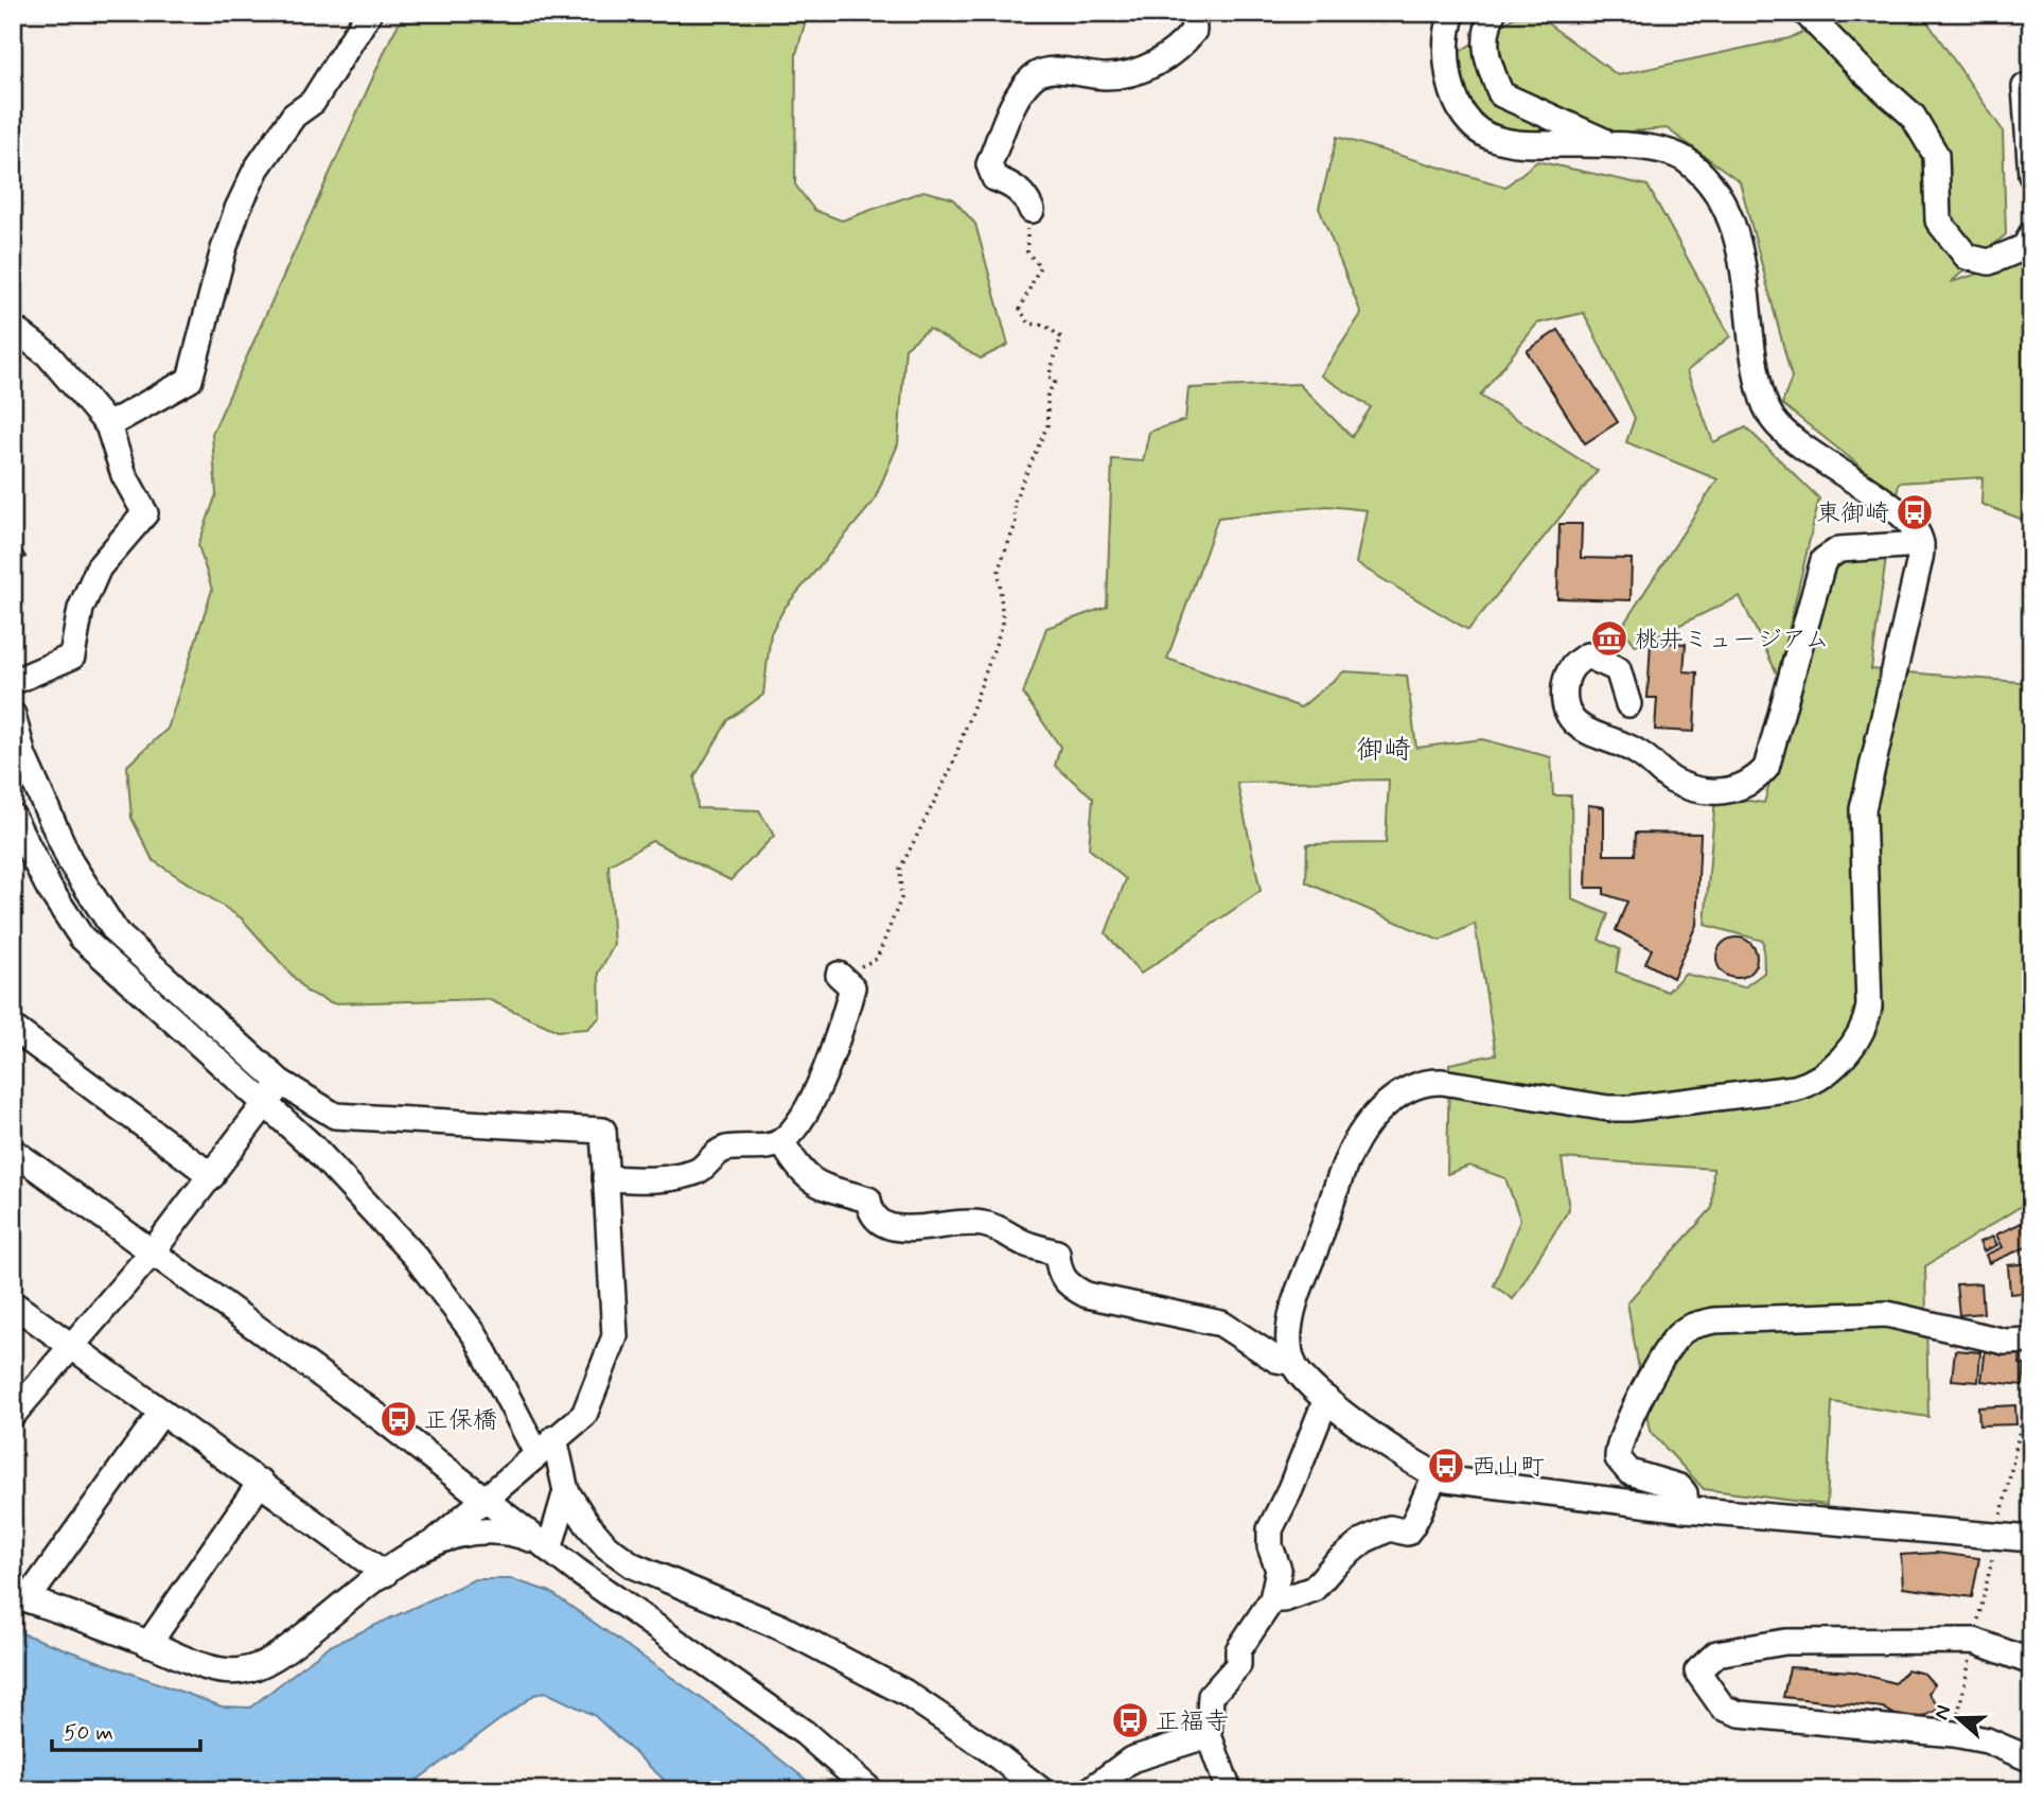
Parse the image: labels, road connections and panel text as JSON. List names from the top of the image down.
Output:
{
  "districts": ["御崎"],
  "places": {
    "bus stop": [
      "東御崎",
      "正保橋",
      "西山町",
      "正福寺"
    ],
    "museum": ["桃井ミュージアム"]
  },
  "scale_bar": "50 m",
  "north": "left"
}
